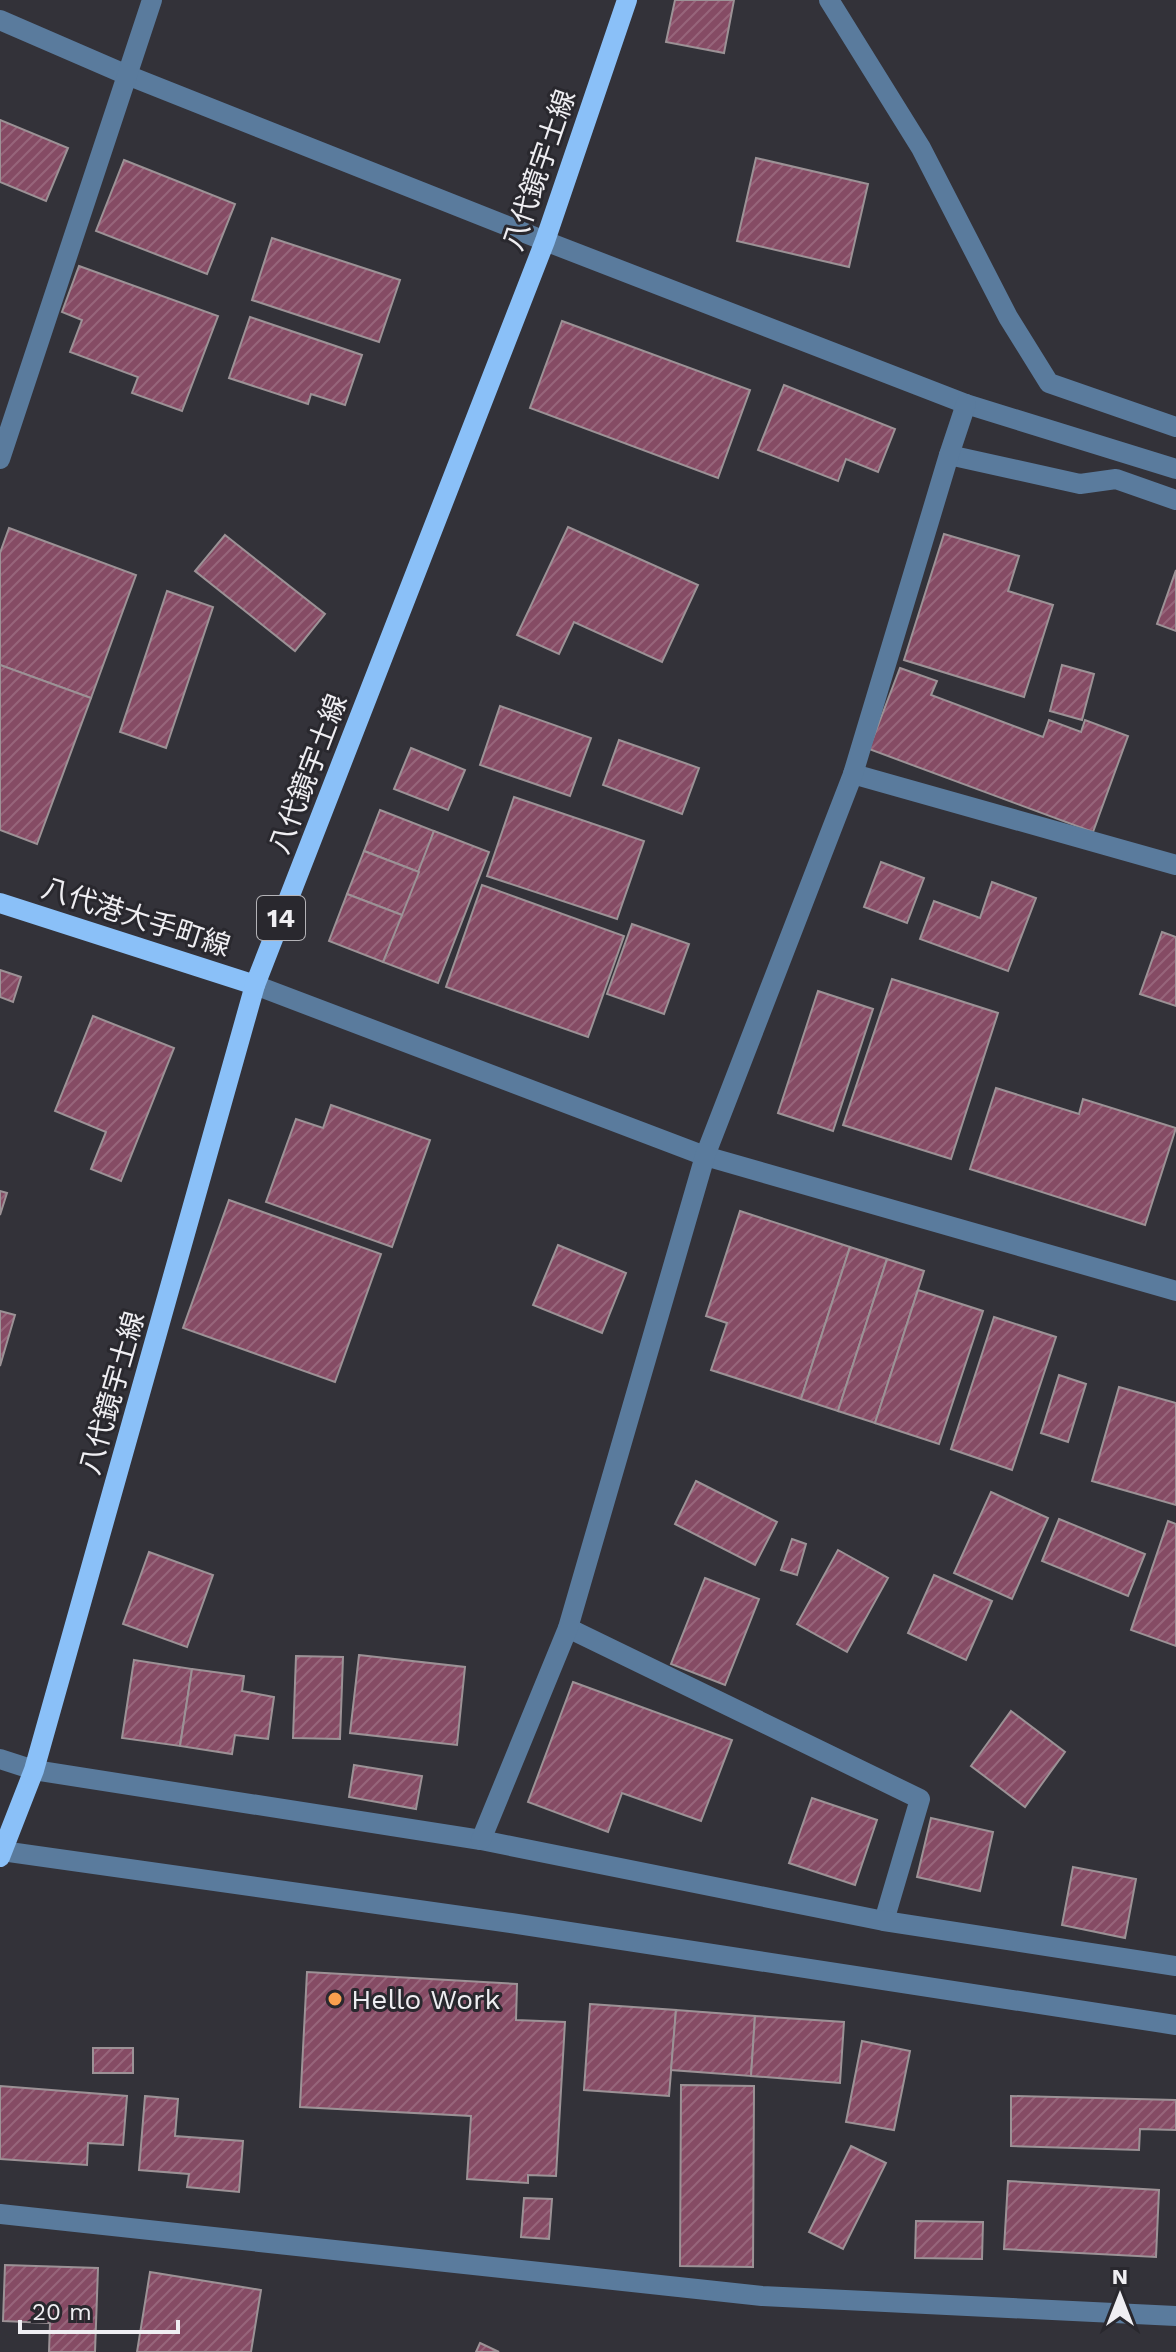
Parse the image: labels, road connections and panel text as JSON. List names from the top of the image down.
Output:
{
  "streets": {
    "main road": ["八代鏡宇土線", "八代港大手町線", "14"]
  },
  "crossings": [
    ["八代鏡宇土線", "八代港大手町線"]
  ],
  "places": ["Hello Work"],
  "scale_bar": "20 m",
  "north": "top"
}
